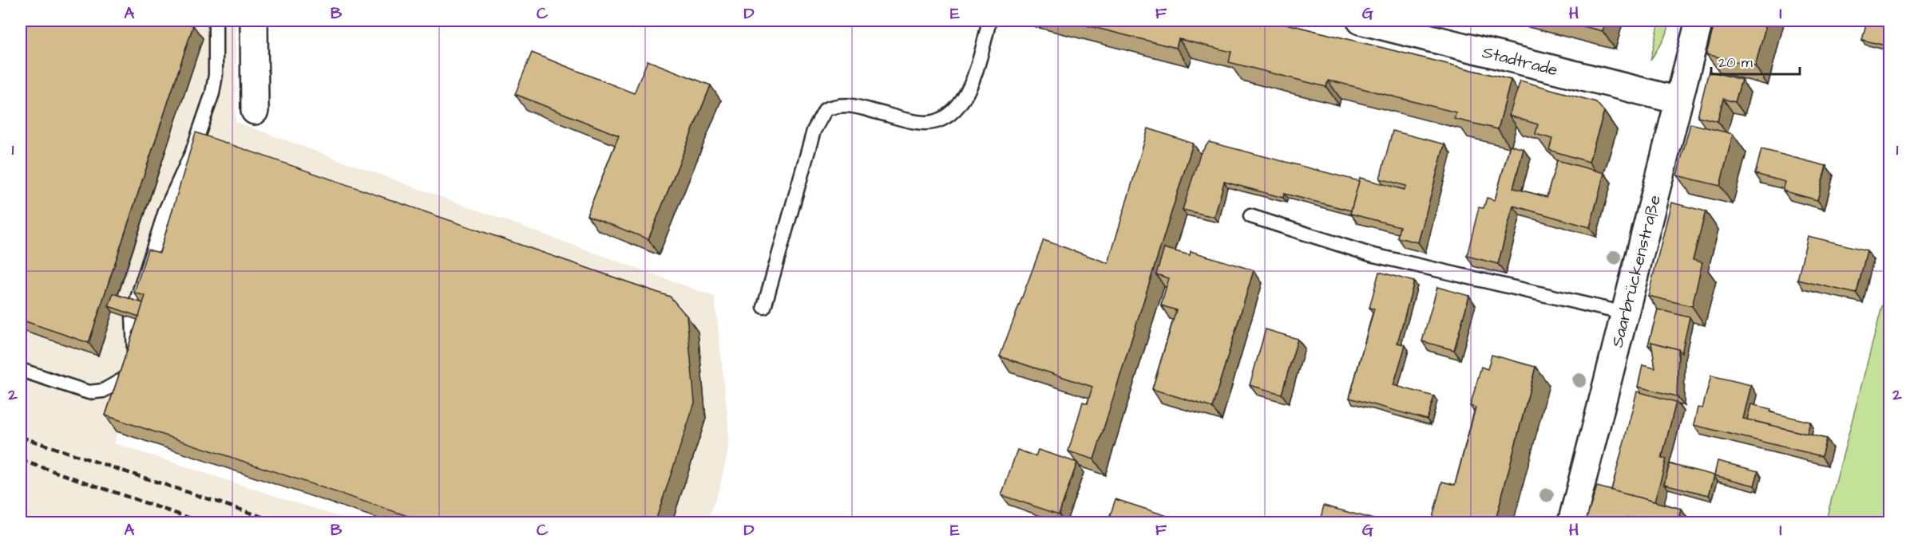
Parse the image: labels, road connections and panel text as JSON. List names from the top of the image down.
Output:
{
  "streets": {
    "street": ["Stadtrade", "Saarbrückenstraße"]
  },
  "crossings": [
    ["Stadtrade", "Saarbrückenstraße"]
  ],
  "scale_bar": "20 m",
  "grid": {
    "columns": [
      "A",
      "B",
      "C",
      "D",
      "E",
      "F",
      "G",
      "H",
      "I"
    ],
    "rows": ["1", "2"]
  }
}
